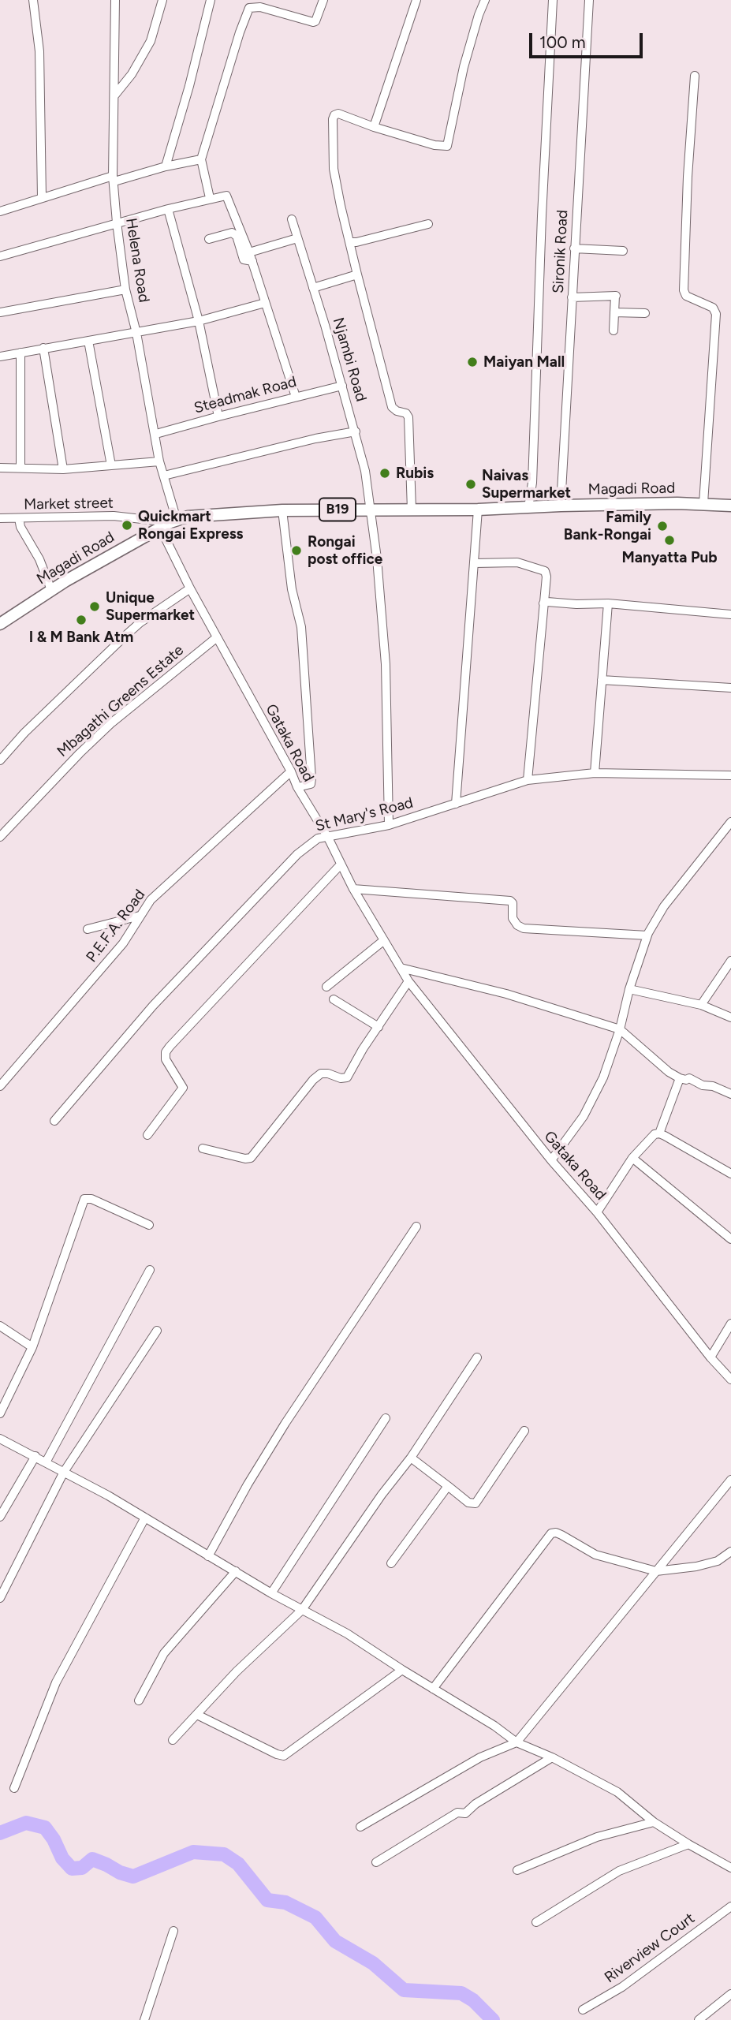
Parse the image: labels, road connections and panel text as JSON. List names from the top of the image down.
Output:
{
  "streets": {
    "highway": ["Magadi Road", "B19"],
    "street": [
      "Sironik Road",
      "Helena Road",
      "Njambi Road",
      "Steadmak Road",
      "Market street",
      "Mbagathi Greens Estate",
      "Gataka Road",
      "St Mary's Road",
      "P.E.F.A. Road",
      "Riverview Court"
    ]
  },
  "crossings": [
    ["Sironik Road", "Magadi Road"],
    ["Helena Road", "Steadmak Road"],
    ["Helena Road", "Magadi Road"],
    ["Helena Road", "Market street"],
    ["Helena Road", "Gataka Road"],
    ["Njambi Road", "Steadmak Road"],
    ["Njambi Road", "Magadi Road"],
    ["Njambi Road", "St Mary's Road"],
    ["Magadi Road", "Market street"],
    ["Magadi Road", "Gataka Road"],
    ["Market street", "Gataka Road"],
    ["Mbagathi Greens Estate", "Gataka Road"],
    ["Gataka Road", "St Mary's Road"],
    ["Gataka Road", "P.E.F.A. Road"]
  ],
  "places": [
    "Maiyan Mall",
    "Rubis",
    "Naivas Supermarket",
    "Quickmart Rongai Express",
    "Family Bank-Rongai",
    "Manyatta Pub",
    "Rongai post office",
    "Unique Supermarket",
    "I & M Bank Atm"
  ],
  "scale_bar": "100 m"
}
